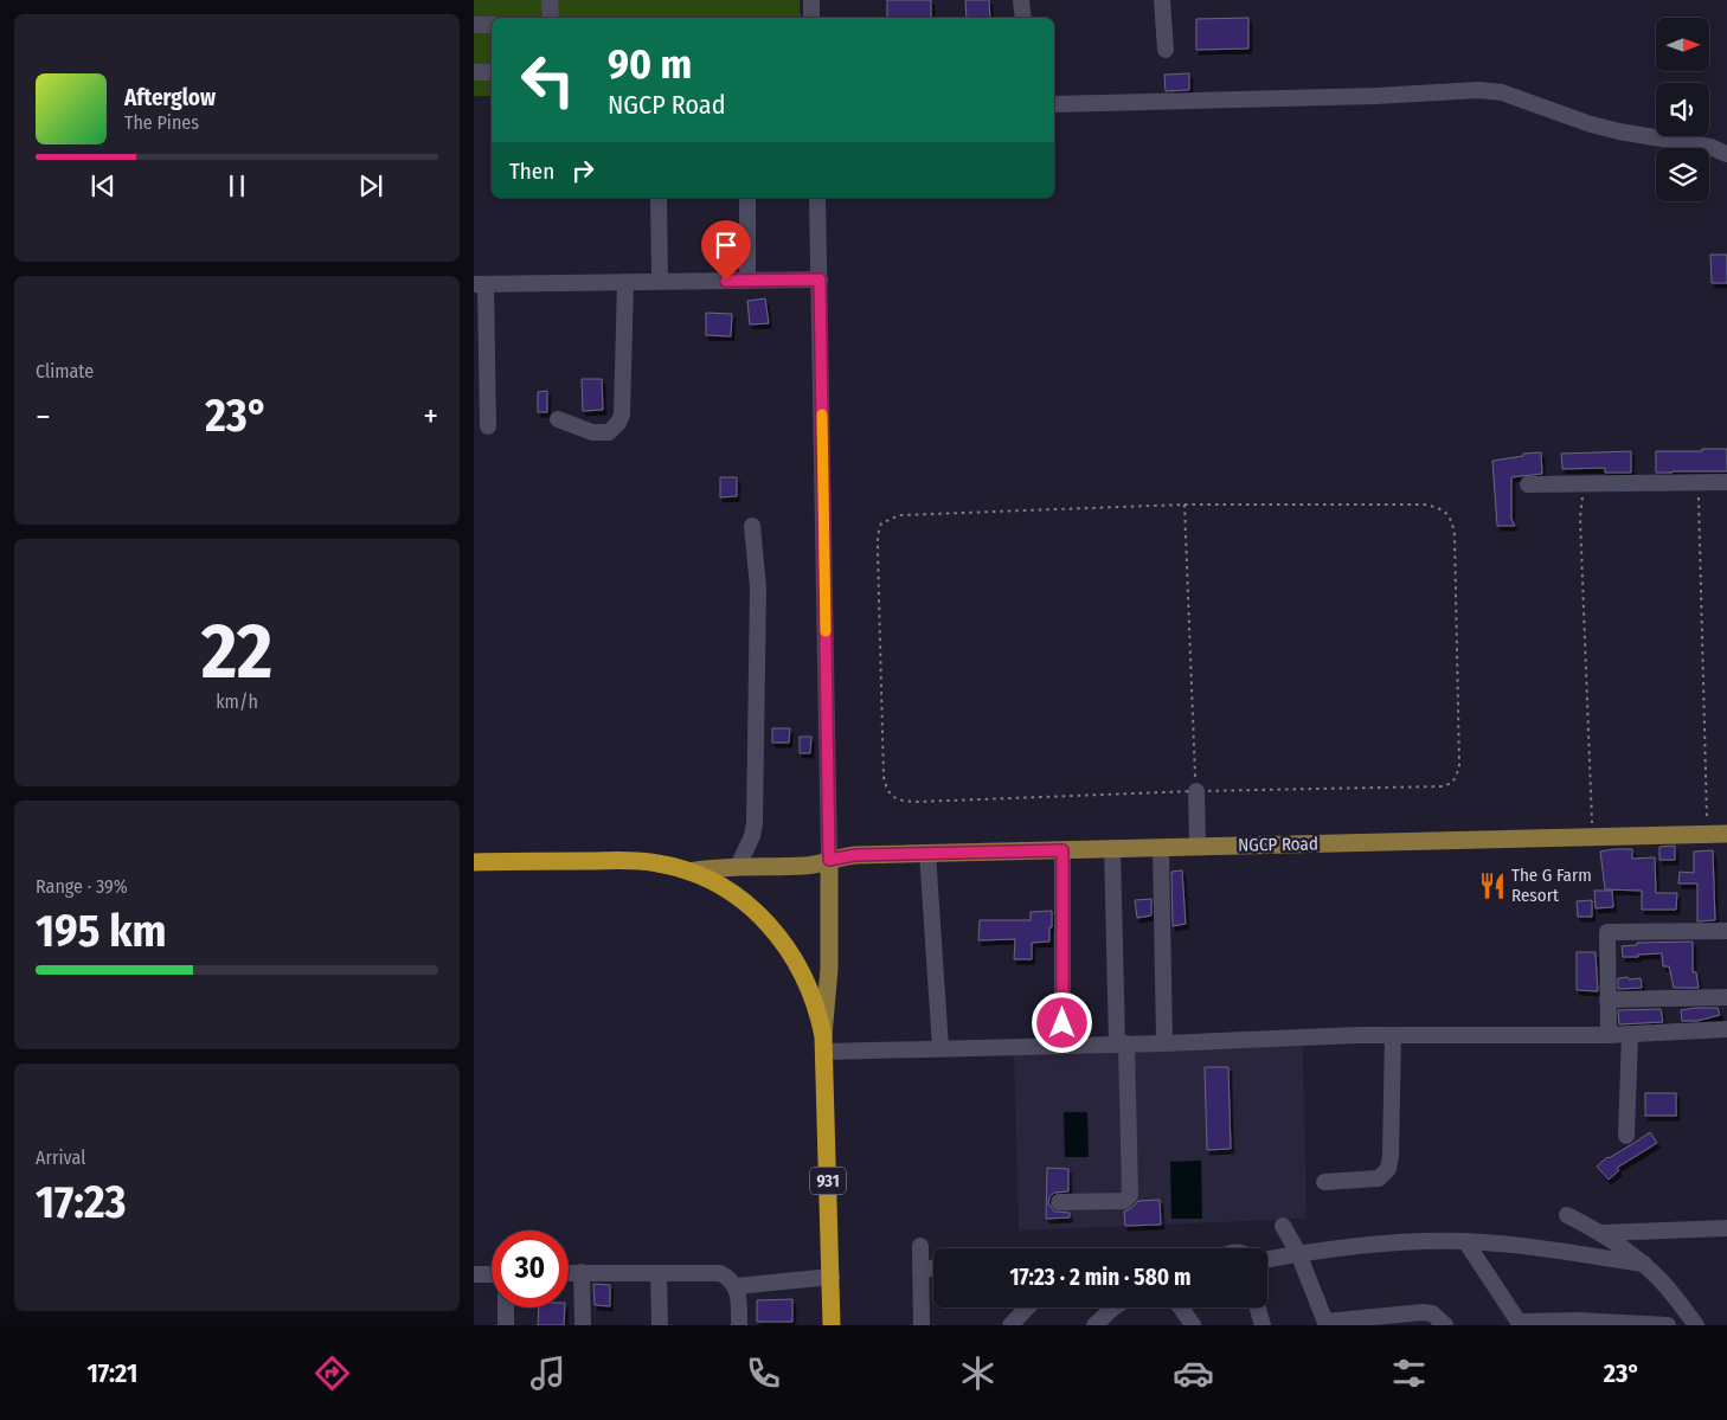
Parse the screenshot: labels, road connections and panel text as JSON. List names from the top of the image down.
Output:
{
  "streets": {
    "highway": ["931"],
    "main road": ["NGCP Road"]
  },
  "crossings": [
    ["NGCP Road", "931"]
  ],
  "places": {
    "restaurant": ["The G Farm Resort"]
  },
  "north": "right",
  "page": {
    "turn": ["90 m", "NGCP Road"],
    "song": ["Afterglow", "The Pines"],
    "then": "Then",
    "tile": [
      "Climate",
      ["22", "km/h"],
      ["Range · 39%", "195 km"],
      ["Arrival", "17:23"]
    ],
    "heat": ["−", "23°", "+"],
    "limit": "30",
    "trip": "17:23 · 2 min · 580 m",
    "tabs": ["17:21", "23°"]
  }
}
